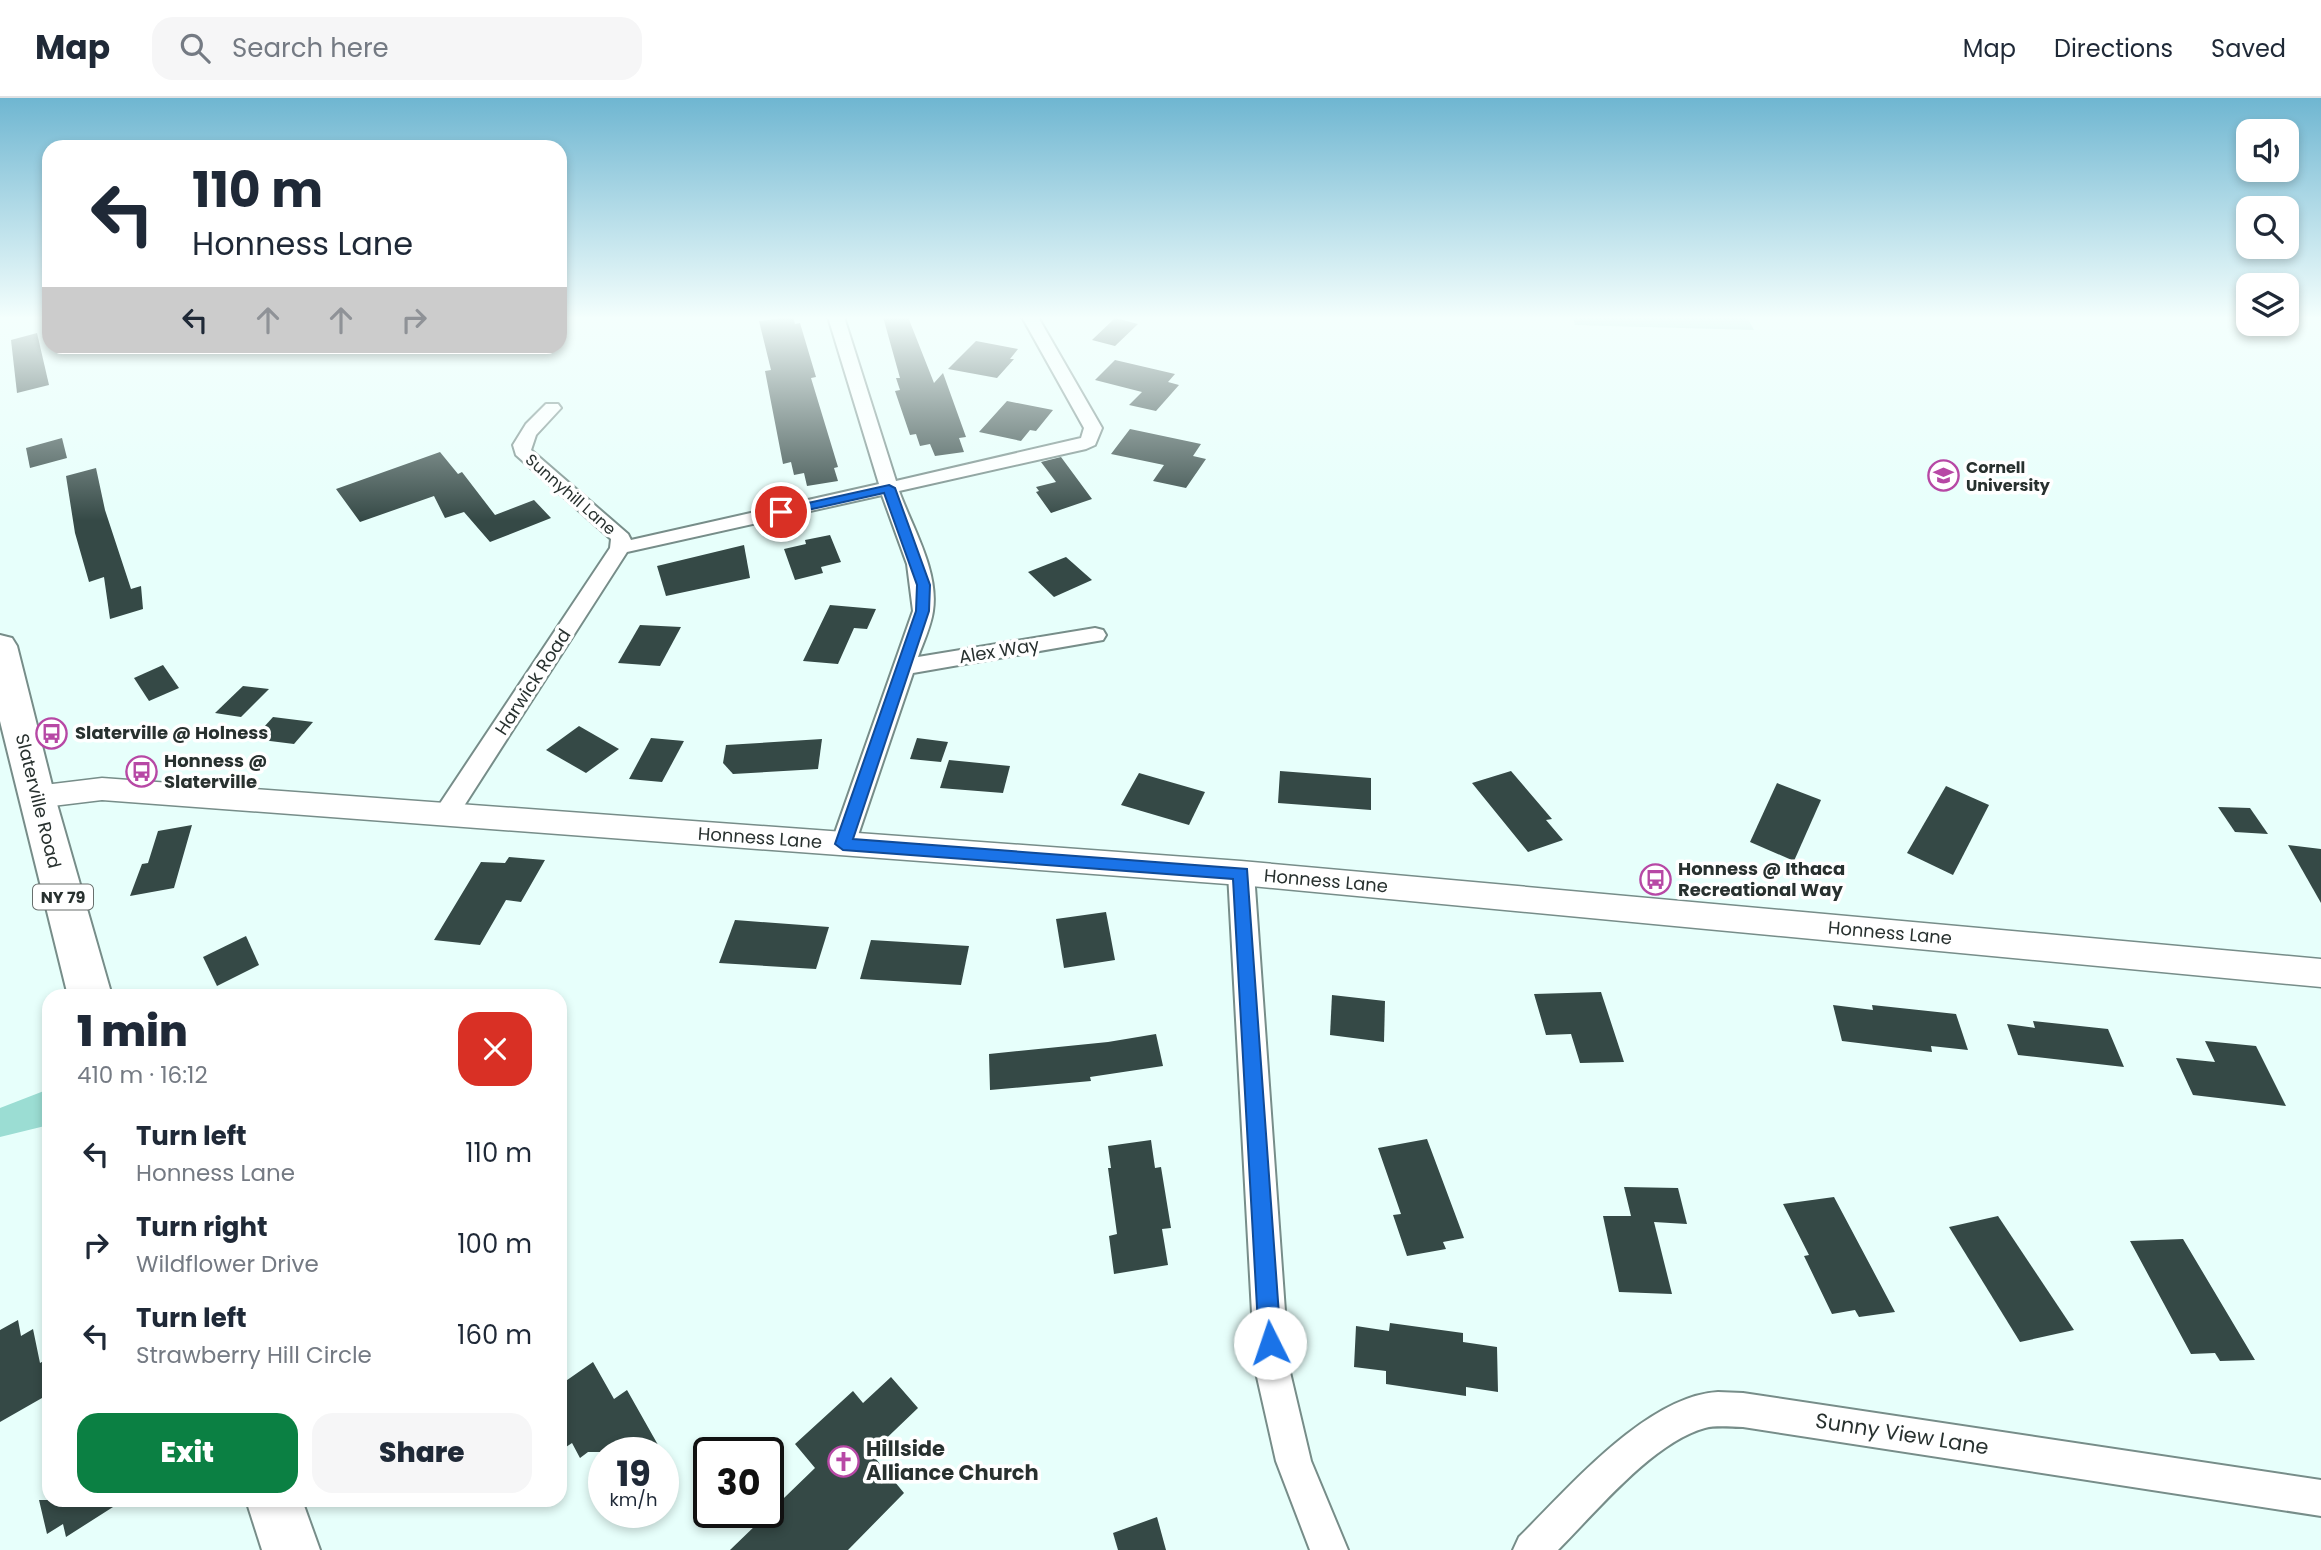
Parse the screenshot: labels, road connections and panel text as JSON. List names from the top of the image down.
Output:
{
  "streets": {
    "highway": ["Slaterville Road", "NY 79"],
    "street": [
      "Sunnyhill Lane",
      "Alex Way",
      "Harwick Road",
      "Honness Lane",
      "Sunny View Lane"
    ]
  },
  "crossings": [
    ["Sunnyhill Lane", "Harwick Road"],
    ["Harwick Road", "Honness Lane"],
    ["Slaterville Road", "Honness Lane"]
  ],
  "places": {
    "school or university": ["Cornell University"],
    "bus stop": ["Slaterville @ Holness", "Honness @ Slaterville", "Honness @ Ithaca Recreational Way"],
    "church": ["Hillside Alliance Church"]
  },
  "page": {
    "header": "Map",
    "search": "Search here",
    "nav": ["Map", "Directions", "Saved"],
    "turn": ["110 m", "Honness Lane"],
    "heading": ["1 min", "410 m · 16:12"],
    "list": [
      {
        "name": "Turn left",
        "note": "Honness Lane",
        "value": "110 m"
      },
      {
        "name": "Turn right",
        "note": "Wildflower Drive",
        "value": "100 m"
      },
      {
        "name": "Turn left",
        "note": "Strawberry Hill Circle",
        "value": "160 m"
      }
    ],
    "buttons": ["Exit", "Share"],
    "speed": "19 km/h",
    "limit": "30"
  }
}
